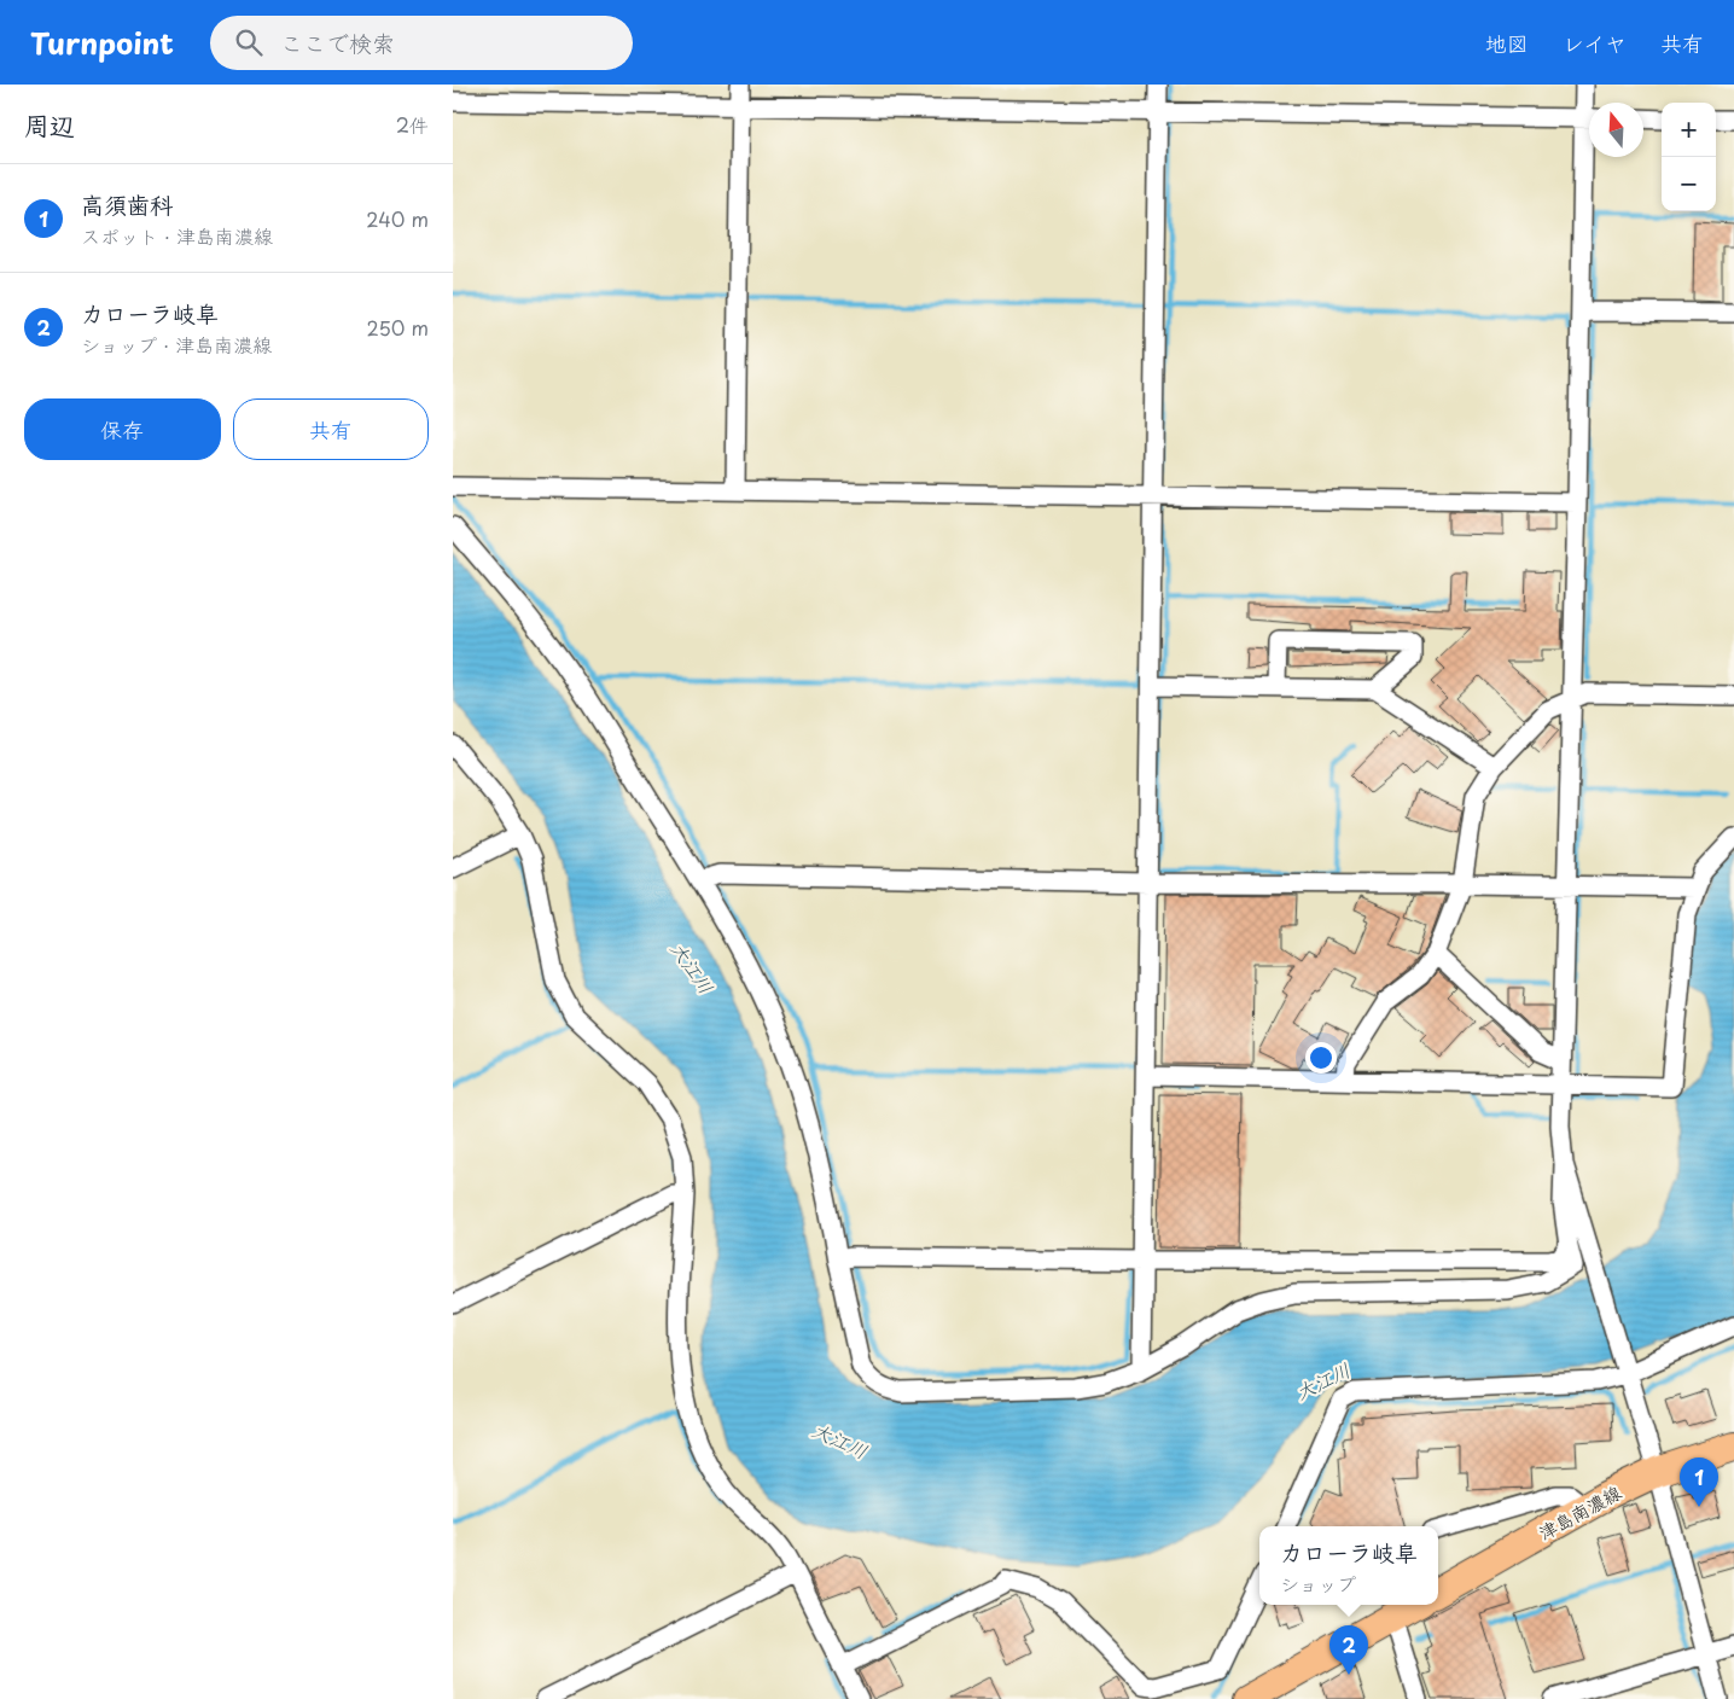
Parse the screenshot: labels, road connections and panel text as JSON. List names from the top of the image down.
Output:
{
  "streets": {
    "main road": ["津島南濃線"]
  },
  "water": ["大江川"],
  "north": "top",
  "page": {
    "header": "Turnpoint",
    "search": "ここで検索",
    "nav": ["地図", "レイヤ", "共有"],
    "heading": ["周辺", "2件"],
    "map_buttons": ["+", "−"],
    "list": [
      {
        "mark": "1",
        "name": "高須歯科",
        "note": "スポット · 津島南濃線",
        "value": "240 m"
      },
      {
        "mark": "2",
        "name": "カローラ岐阜",
        "note": "ショップ · 津島南濃線",
        "value": "250 m"
      }
    ],
    "buttons": ["保存", "共有"],
    "pins": ["1", "2"],
    "popup": ["カローラ岐阜", "ショップ"]
  }
}
